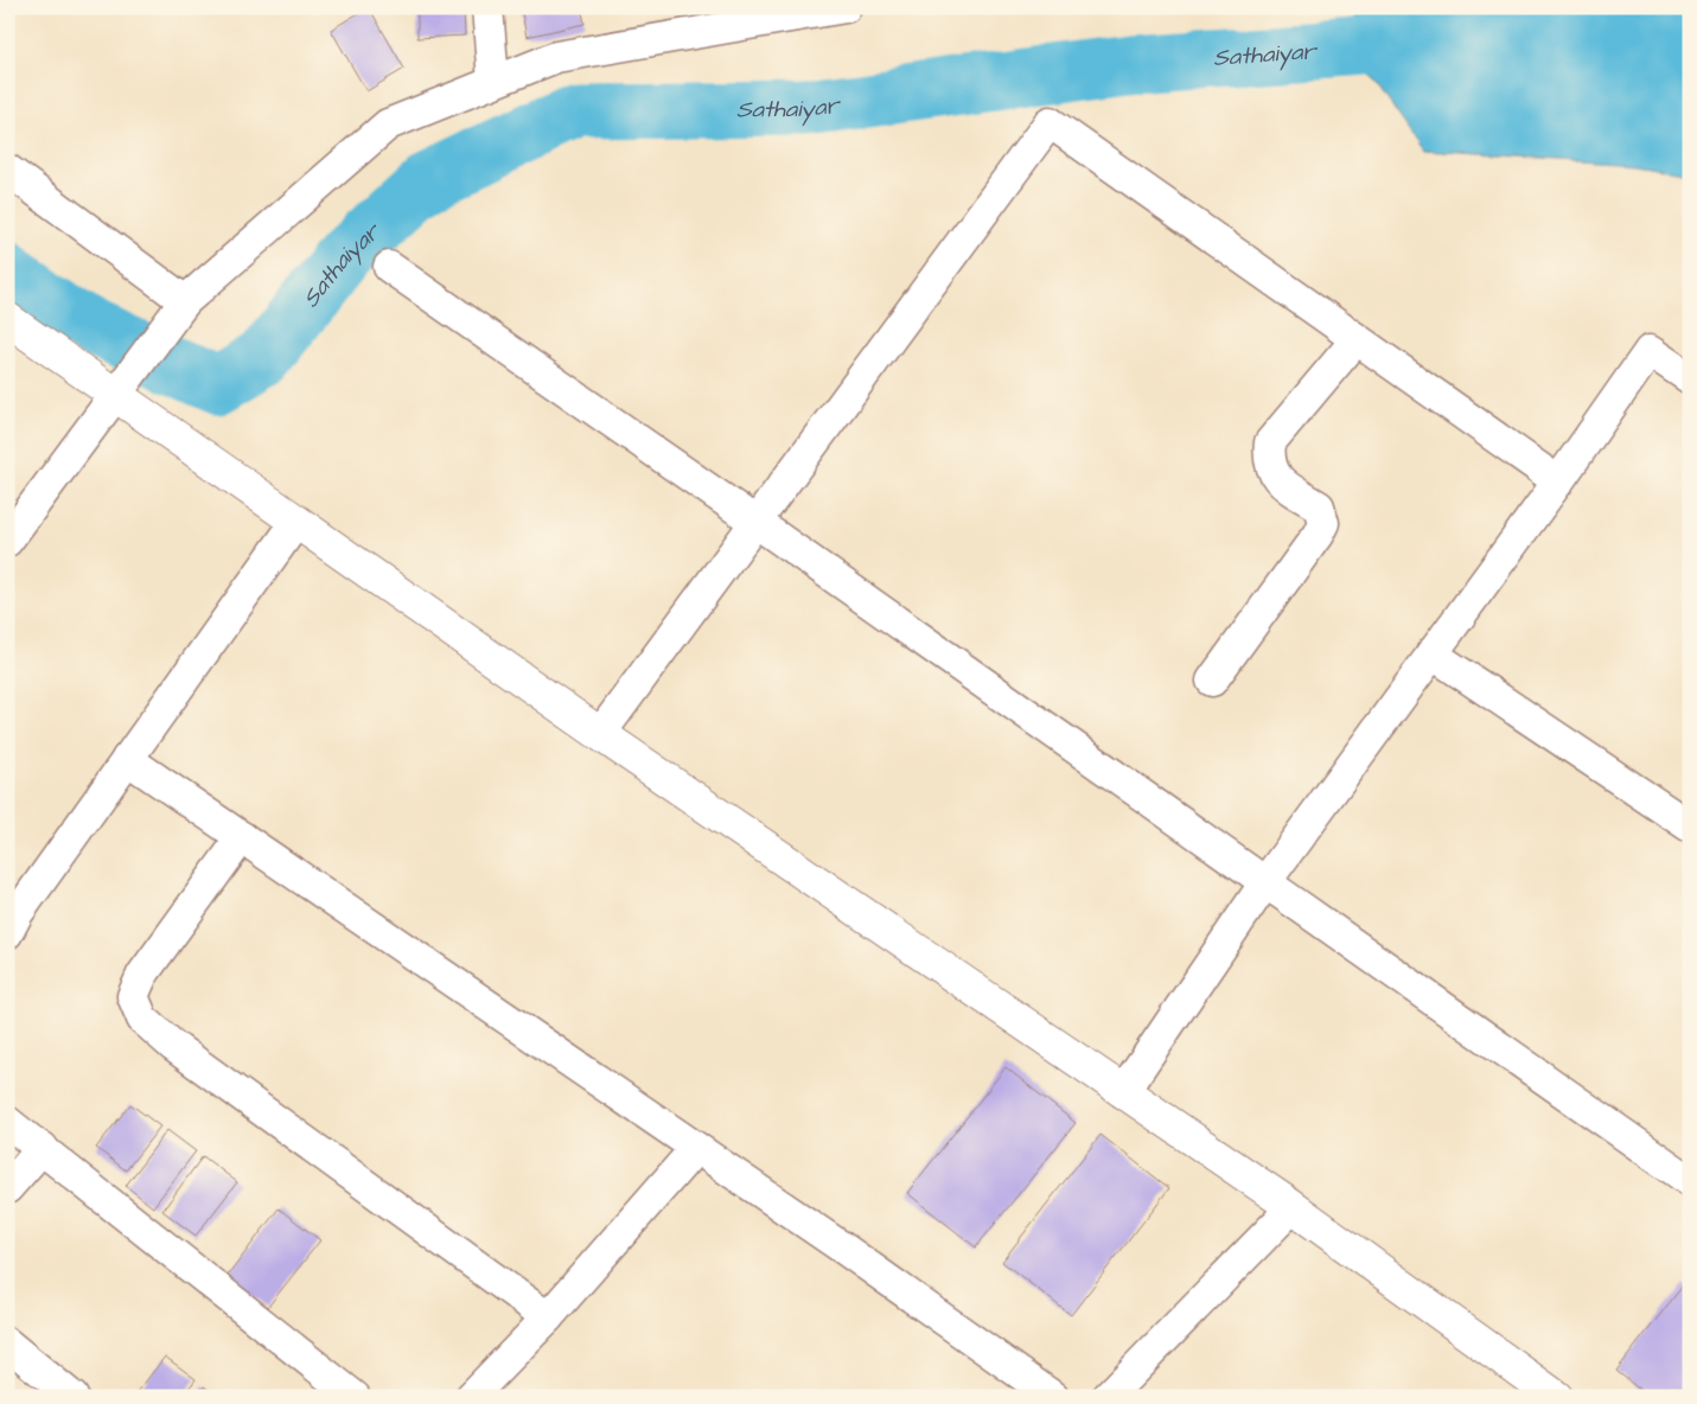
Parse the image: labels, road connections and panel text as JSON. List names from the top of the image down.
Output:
{
  "water": ["Sathaiyar"]
}
